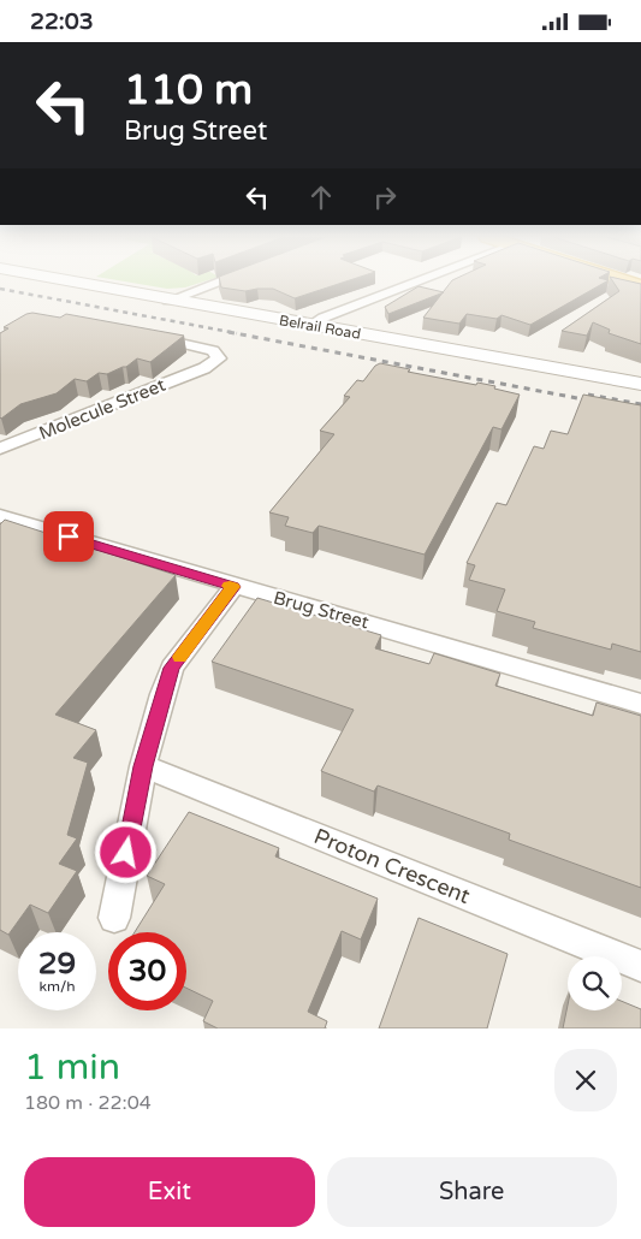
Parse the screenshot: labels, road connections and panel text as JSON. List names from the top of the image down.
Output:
{
  "streets": {
    "street": [
      "Belrail Road",
      "Molecule Street",
      "Brug Street",
      "Proton Crescent"
    ]
  },
  "page": {
    "status": "22:03",
    "turn": ["110 m", "Brug Street"],
    "speed": "29 km/h",
    "limit": "30",
    "heading": ["1 min", "180 m · 22:04"],
    "buttons": ["Exit", "Share"]
  }
}
